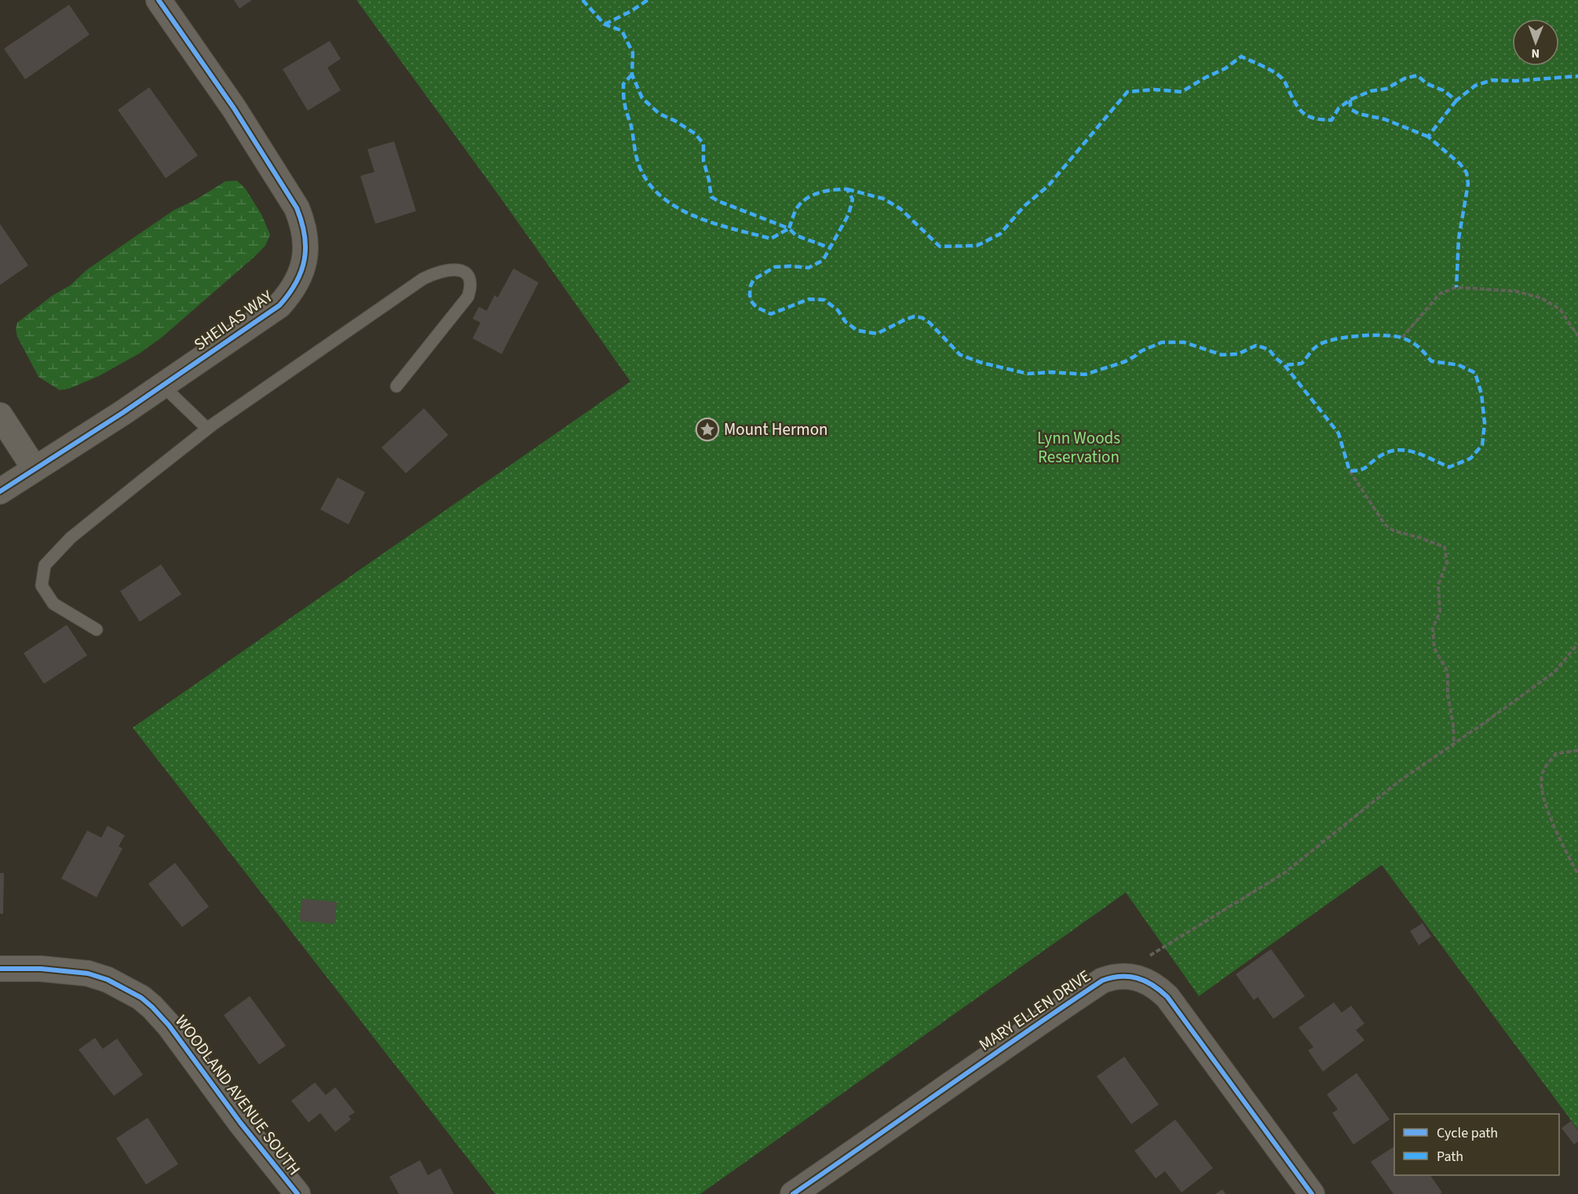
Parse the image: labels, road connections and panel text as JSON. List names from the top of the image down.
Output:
{
  "streets": {
    "street": ["SHEILAS WAY", "MARY ELLEN DRIVE", "WOODLAND AVENUE SOUTH"]
  },
  "parks": ["Lynn Woods Reservation"],
  "places": {
    "place": ["Mount Hermon"]
  },
  "legend": ["Cycle path", "Path"],
  "north": "bottom"
}
